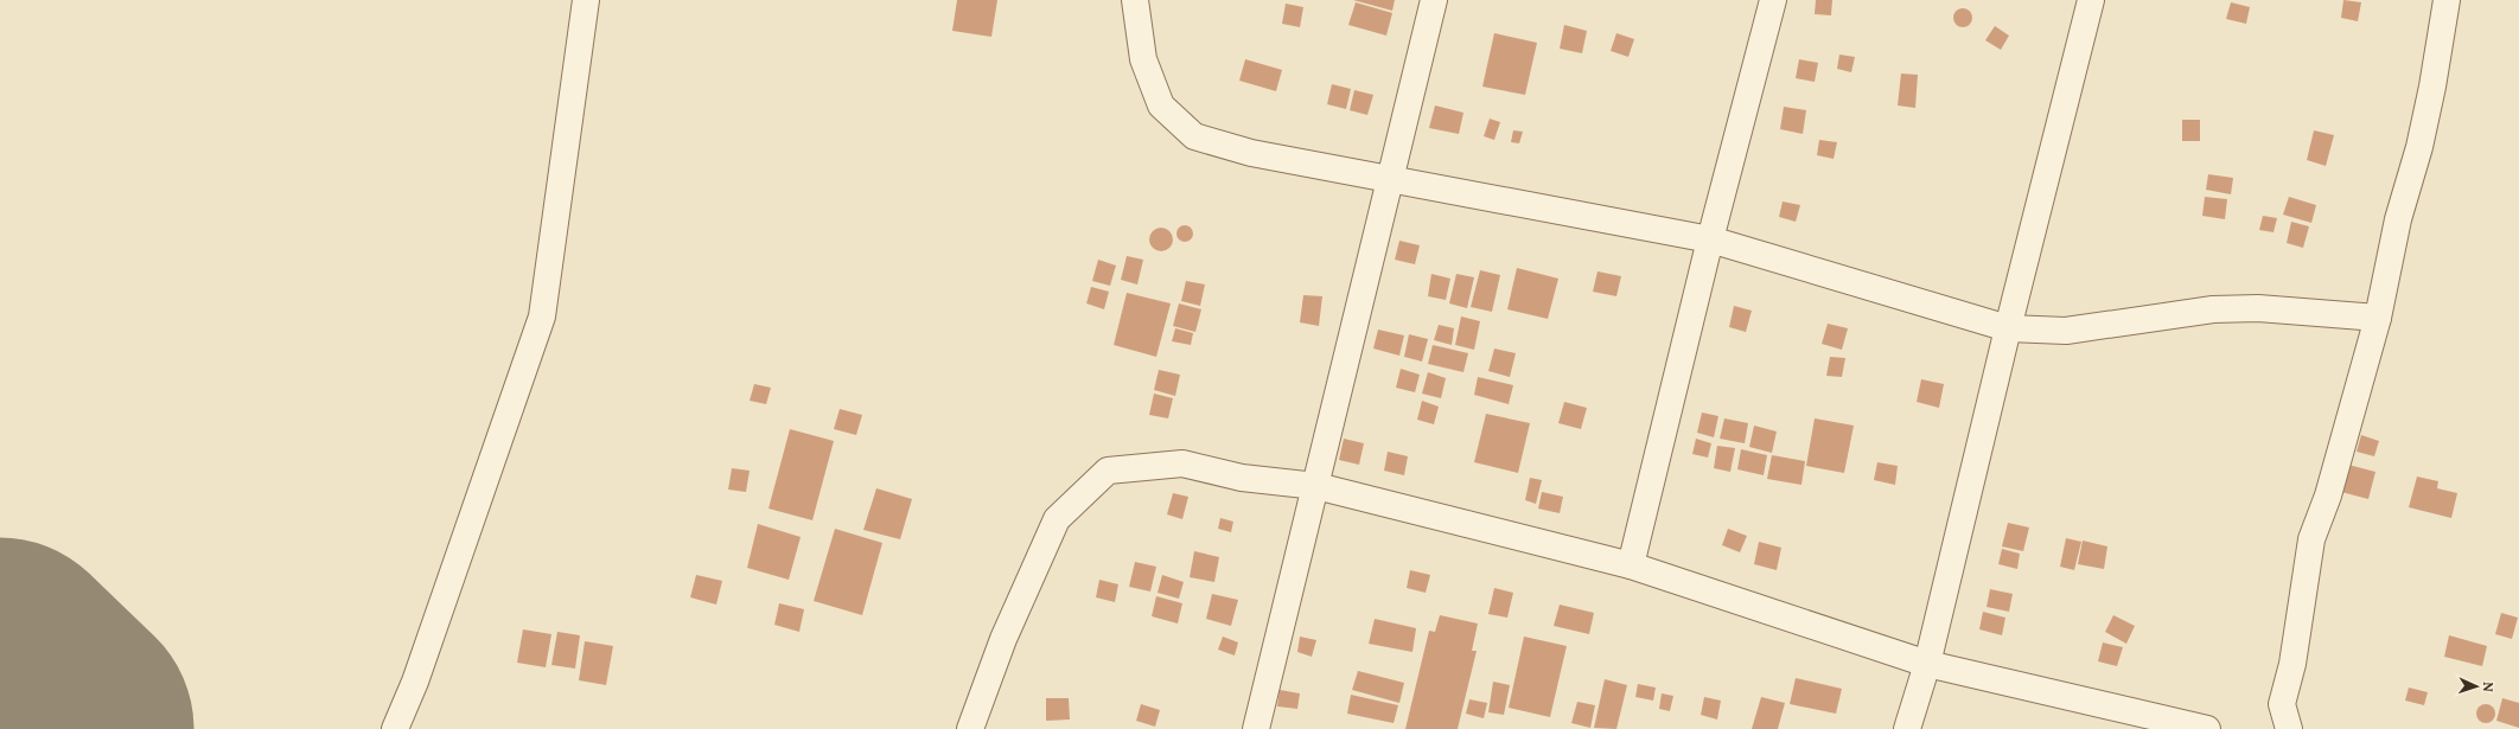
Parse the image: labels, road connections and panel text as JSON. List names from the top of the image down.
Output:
{
  "north": "right"
}
